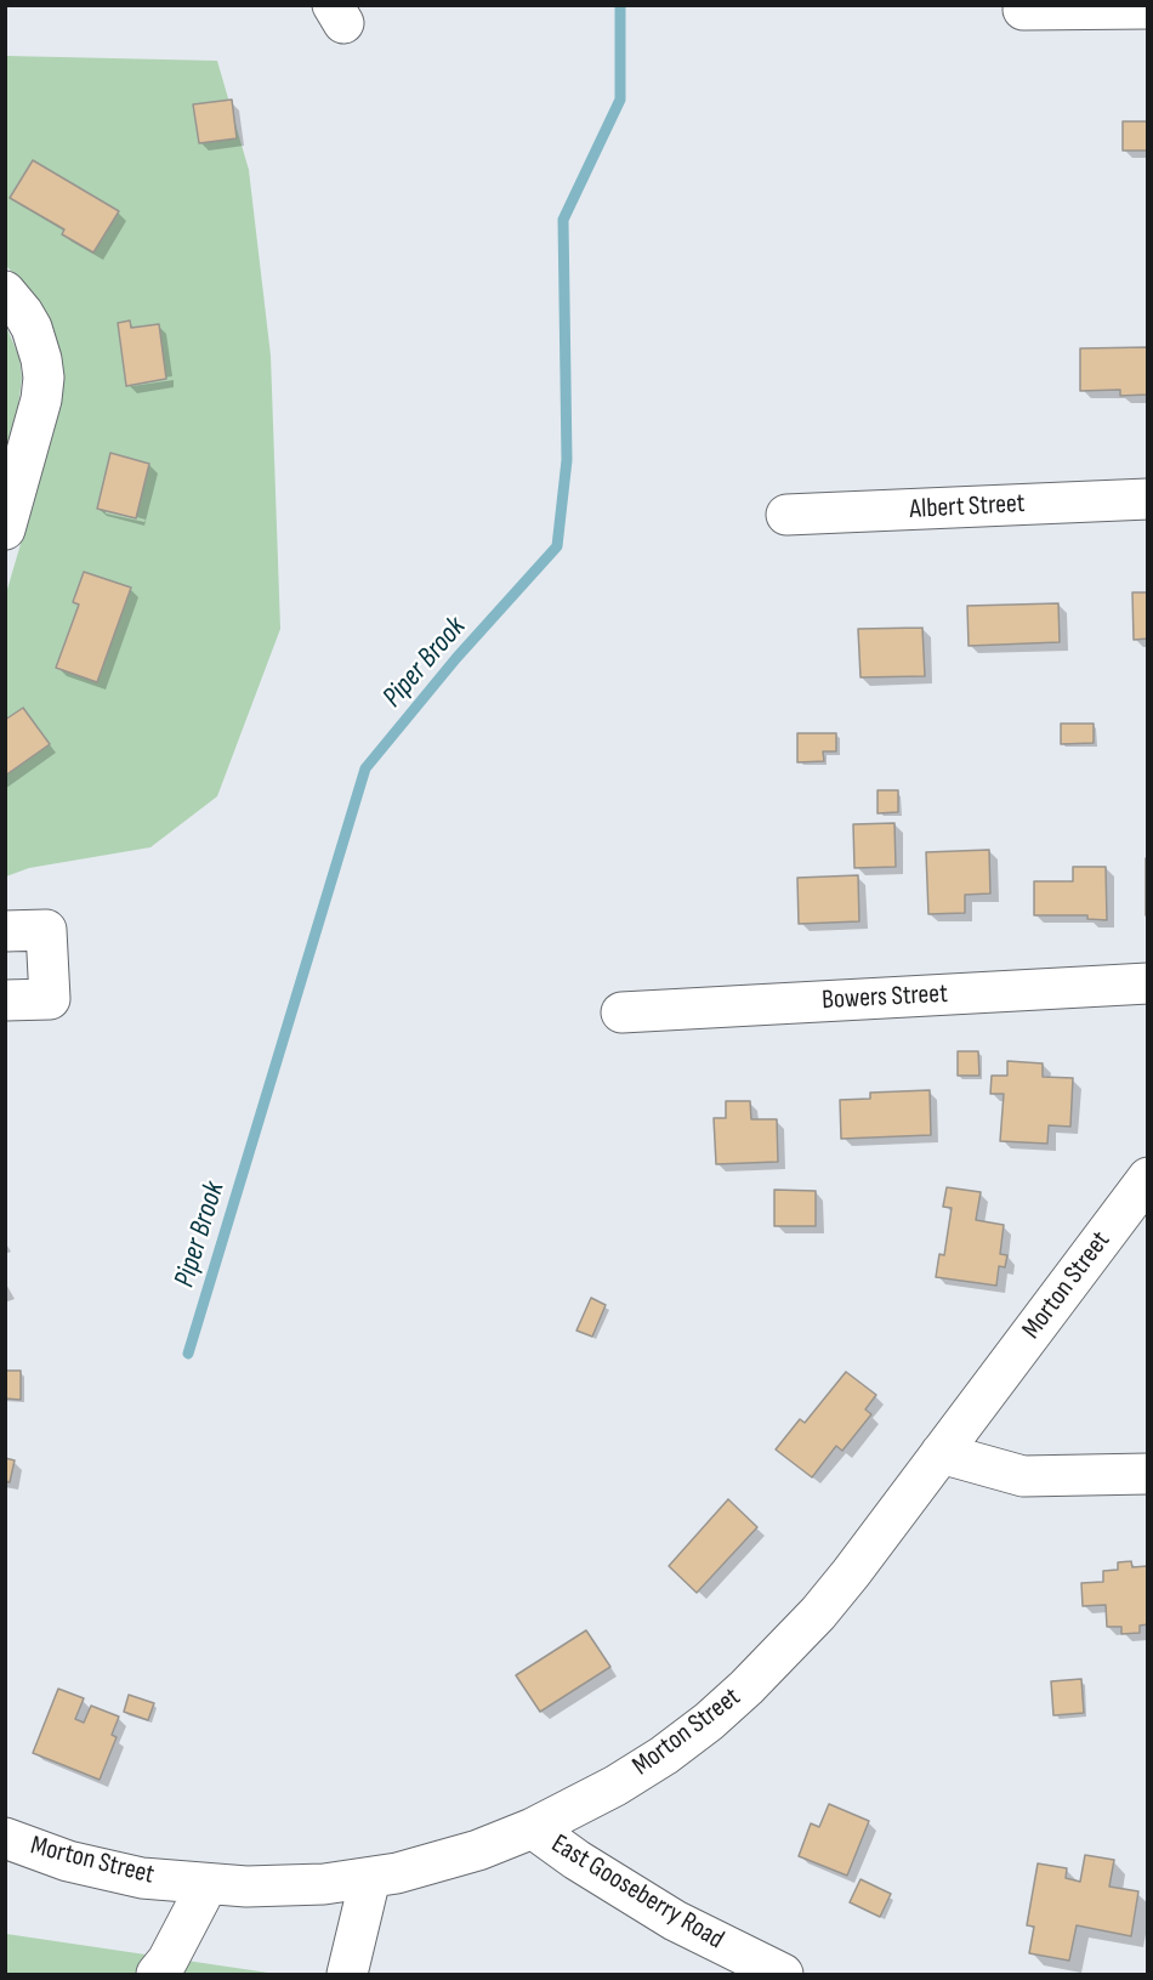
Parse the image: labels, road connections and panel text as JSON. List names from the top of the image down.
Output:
{
  "streets": {
    "street": [
      "Albert Street",
      "Bowers Street",
      "Morton Street",
      "East Gooseberry Road"
    ]
  },
  "crossings": [
    ["Morton Street", "East Gooseberry Road"]
  ],
  "water": ["Piper Brook"]
}
